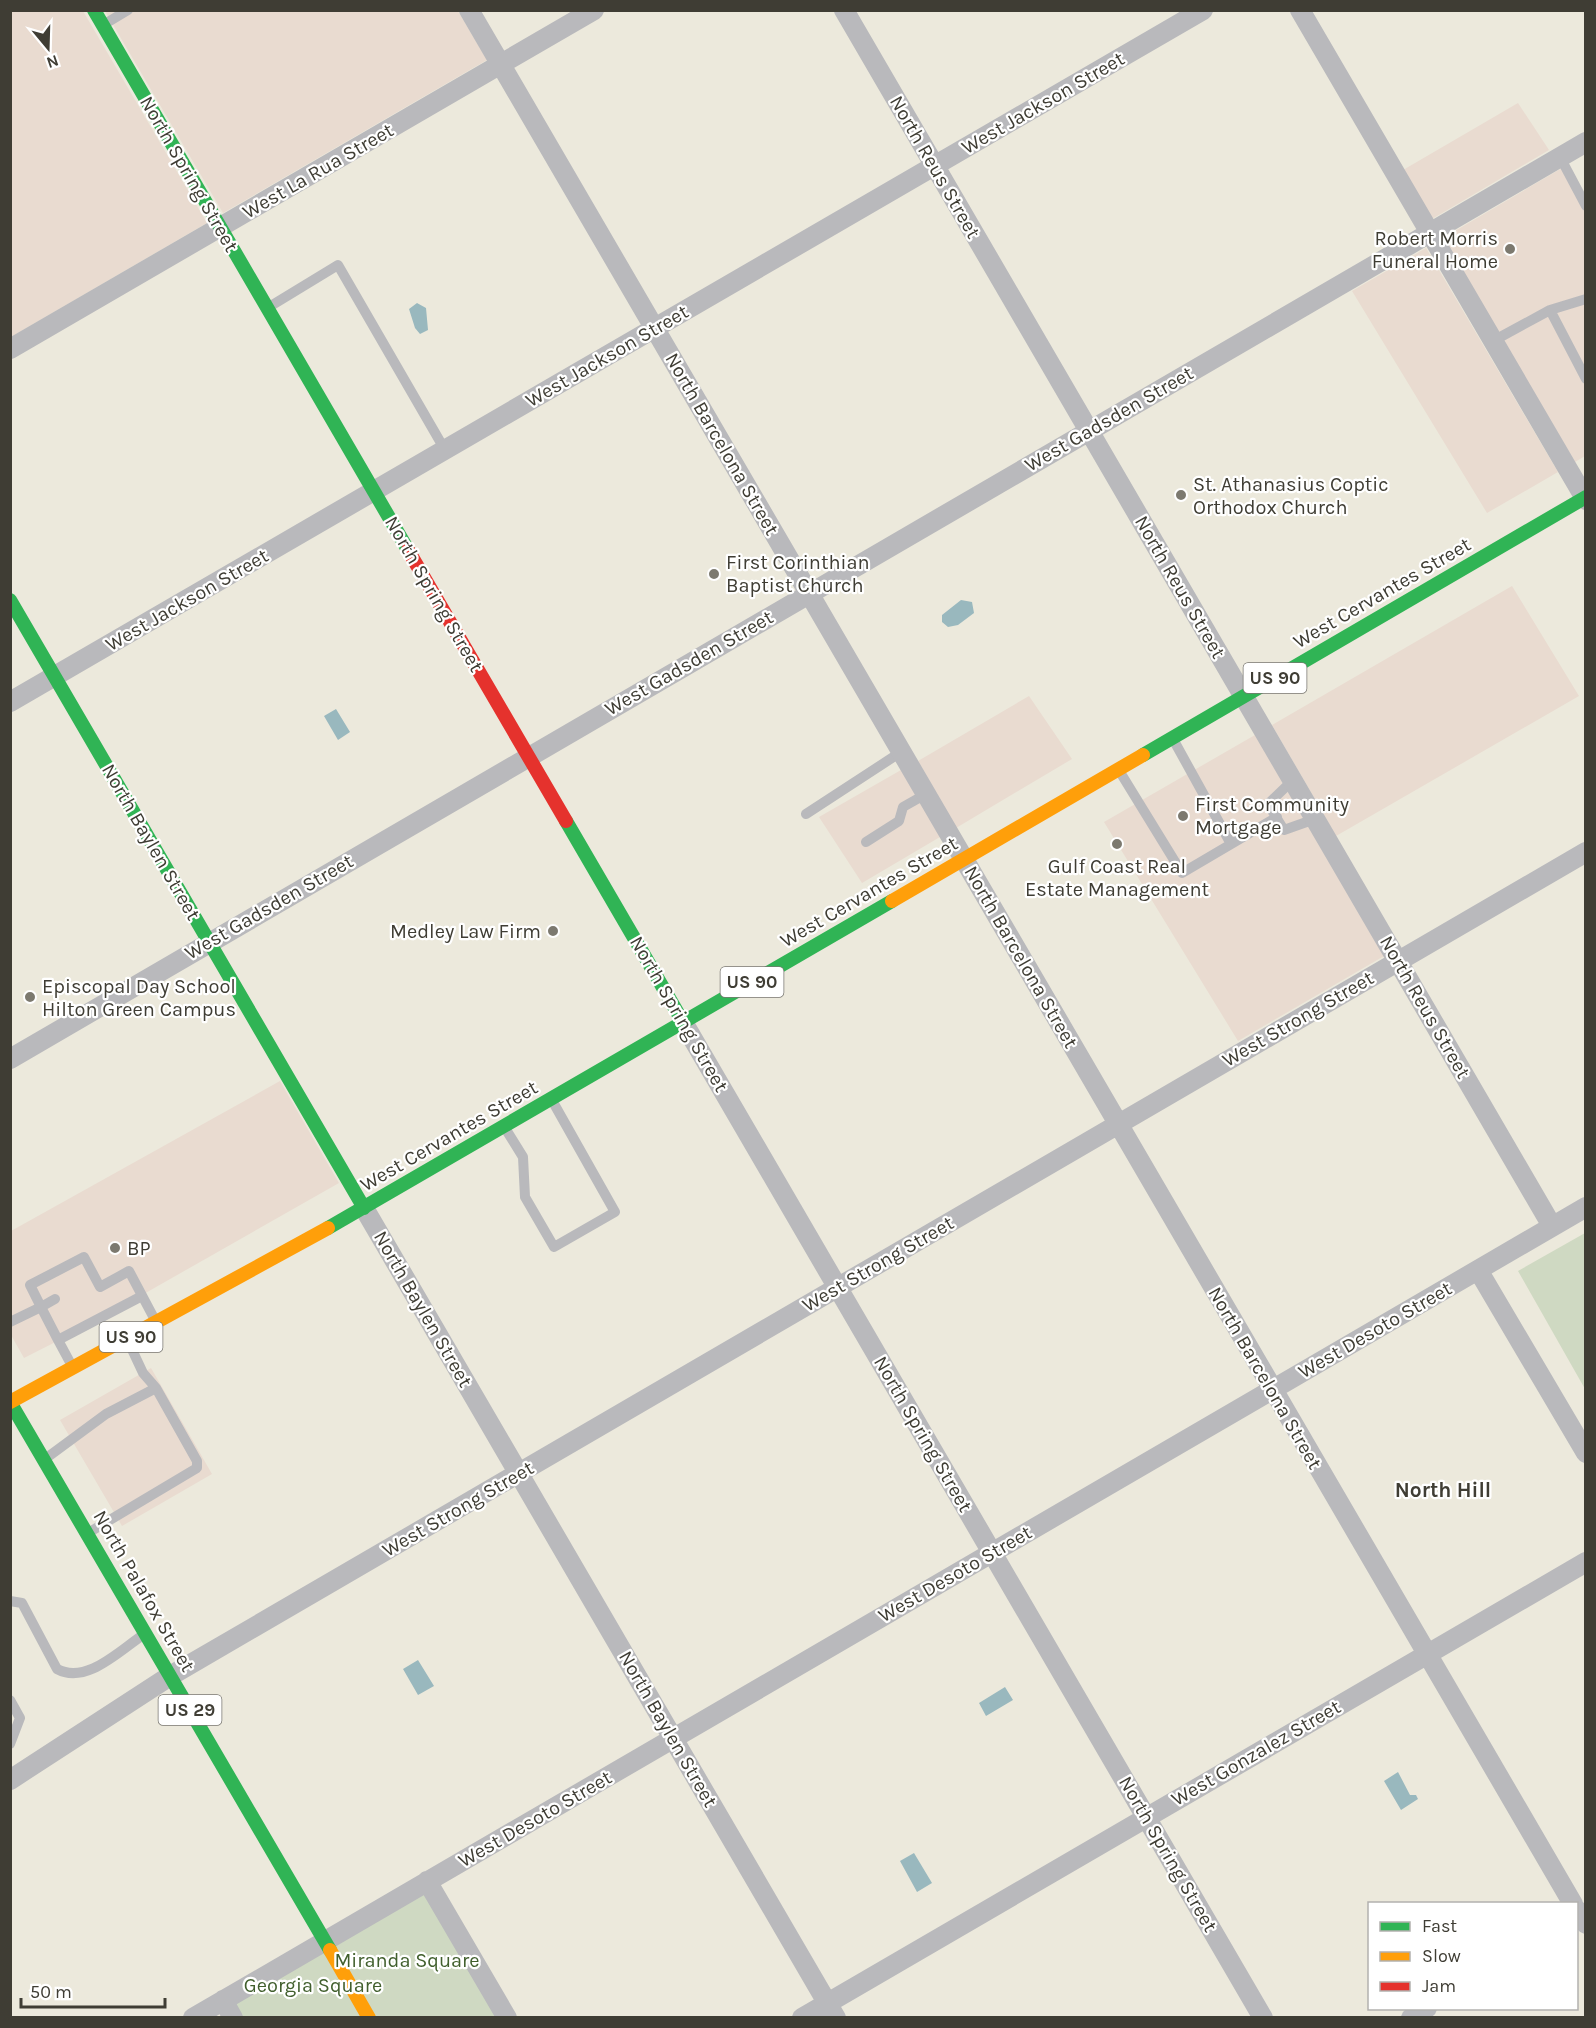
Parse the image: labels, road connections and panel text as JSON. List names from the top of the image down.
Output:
{
  "streets": {
    "main road": [
      "North Spring Street",
      "West Cervantes Street",
      "US 90",
      "North Baylen Street",
      "North Palafox Street",
      "US 29"
    ],
    "street": [
      "West Jackson Street",
      "North Reus Street",
      "West La Rua Street",
      "West Gadsden Street",
      "North Barcelona Street",
      "West Strong Street",
      "West Desoto Street",
      "West Gonzalez Street"
    ]
  },
  "crossings": [
    ["West Jackson Street", "North Reus Street"],
    ["West Jackson Street", "North Spring Street"],
    ["West Jackson Street", "North Barcelona Street"],
    ["West Jackson Street", "North Baylen Street"],
    ["North Reus Street", "West Gadsden Street"],
    ["North Reus Street", "West Cervantes Street"],
    ["North Reus Street", "West Strong Street"],
    ["North Reus Street", "West Desoto Street"],
    ["West La Rua Street", "North Spring Street"],
    ["West La Rua Street", "North Barcelona Street"],
    ["North Spring Street", "West Gadsden Street"],
    ["North Spring Street", "West Cervantes Street"],
    ["North Spring Street", "West Strong Street"],
    ["North Spring Street", "West Desoto Street"],
    ["North Spring Street", "West Gonzalez Street"],
    ["West Gadsden Street", "North Barcelona Street"],
    ["West Gadsden Street", "North Baylen Street"],
    ["North Barcelona Street", "West Cervantes Street"],
    ["North Barcelona Street", "West Strong Street"],
    ["North Barcelona Street", "West Desoto Street"],
    ["North Barcelona Street", "West Gonzalez Street"],
    ["West Cervantes Street", "North Baylen Street"],
    ["West Cervantes Street", "North Palafox Street"],
    ["North Baylen Street", "West Strong Street"],
    ["North Baylen Street", "West Desoto Street"],
    ["North Baylen Street", "West Gonzalez Street"],
    ["West Strong Street", "North Palafox Street"],
    ["West Desoto Street", "North Palafox Street"]
  ],
  "districts": ["North Hill"],
  "parks": ["Miranda Square", "Georgia Square"],
  "places": [
    "Robert Morris Funeral Home",
    "St. Athanasius Coptic Orthodox Church",
    "First Corinthian Baptist Church",
    "First Community Mortgage",
    "Gulf Coast Real Estate Management",
    "Medley Law Firm",
    "Episcopal Day School Hilton Green Campus",
    "BP"
  ],
  "legend": ["Fast", "Slow", "Jam"],
  "scale_bar": "50 m",
  "north": "bottom"
}
